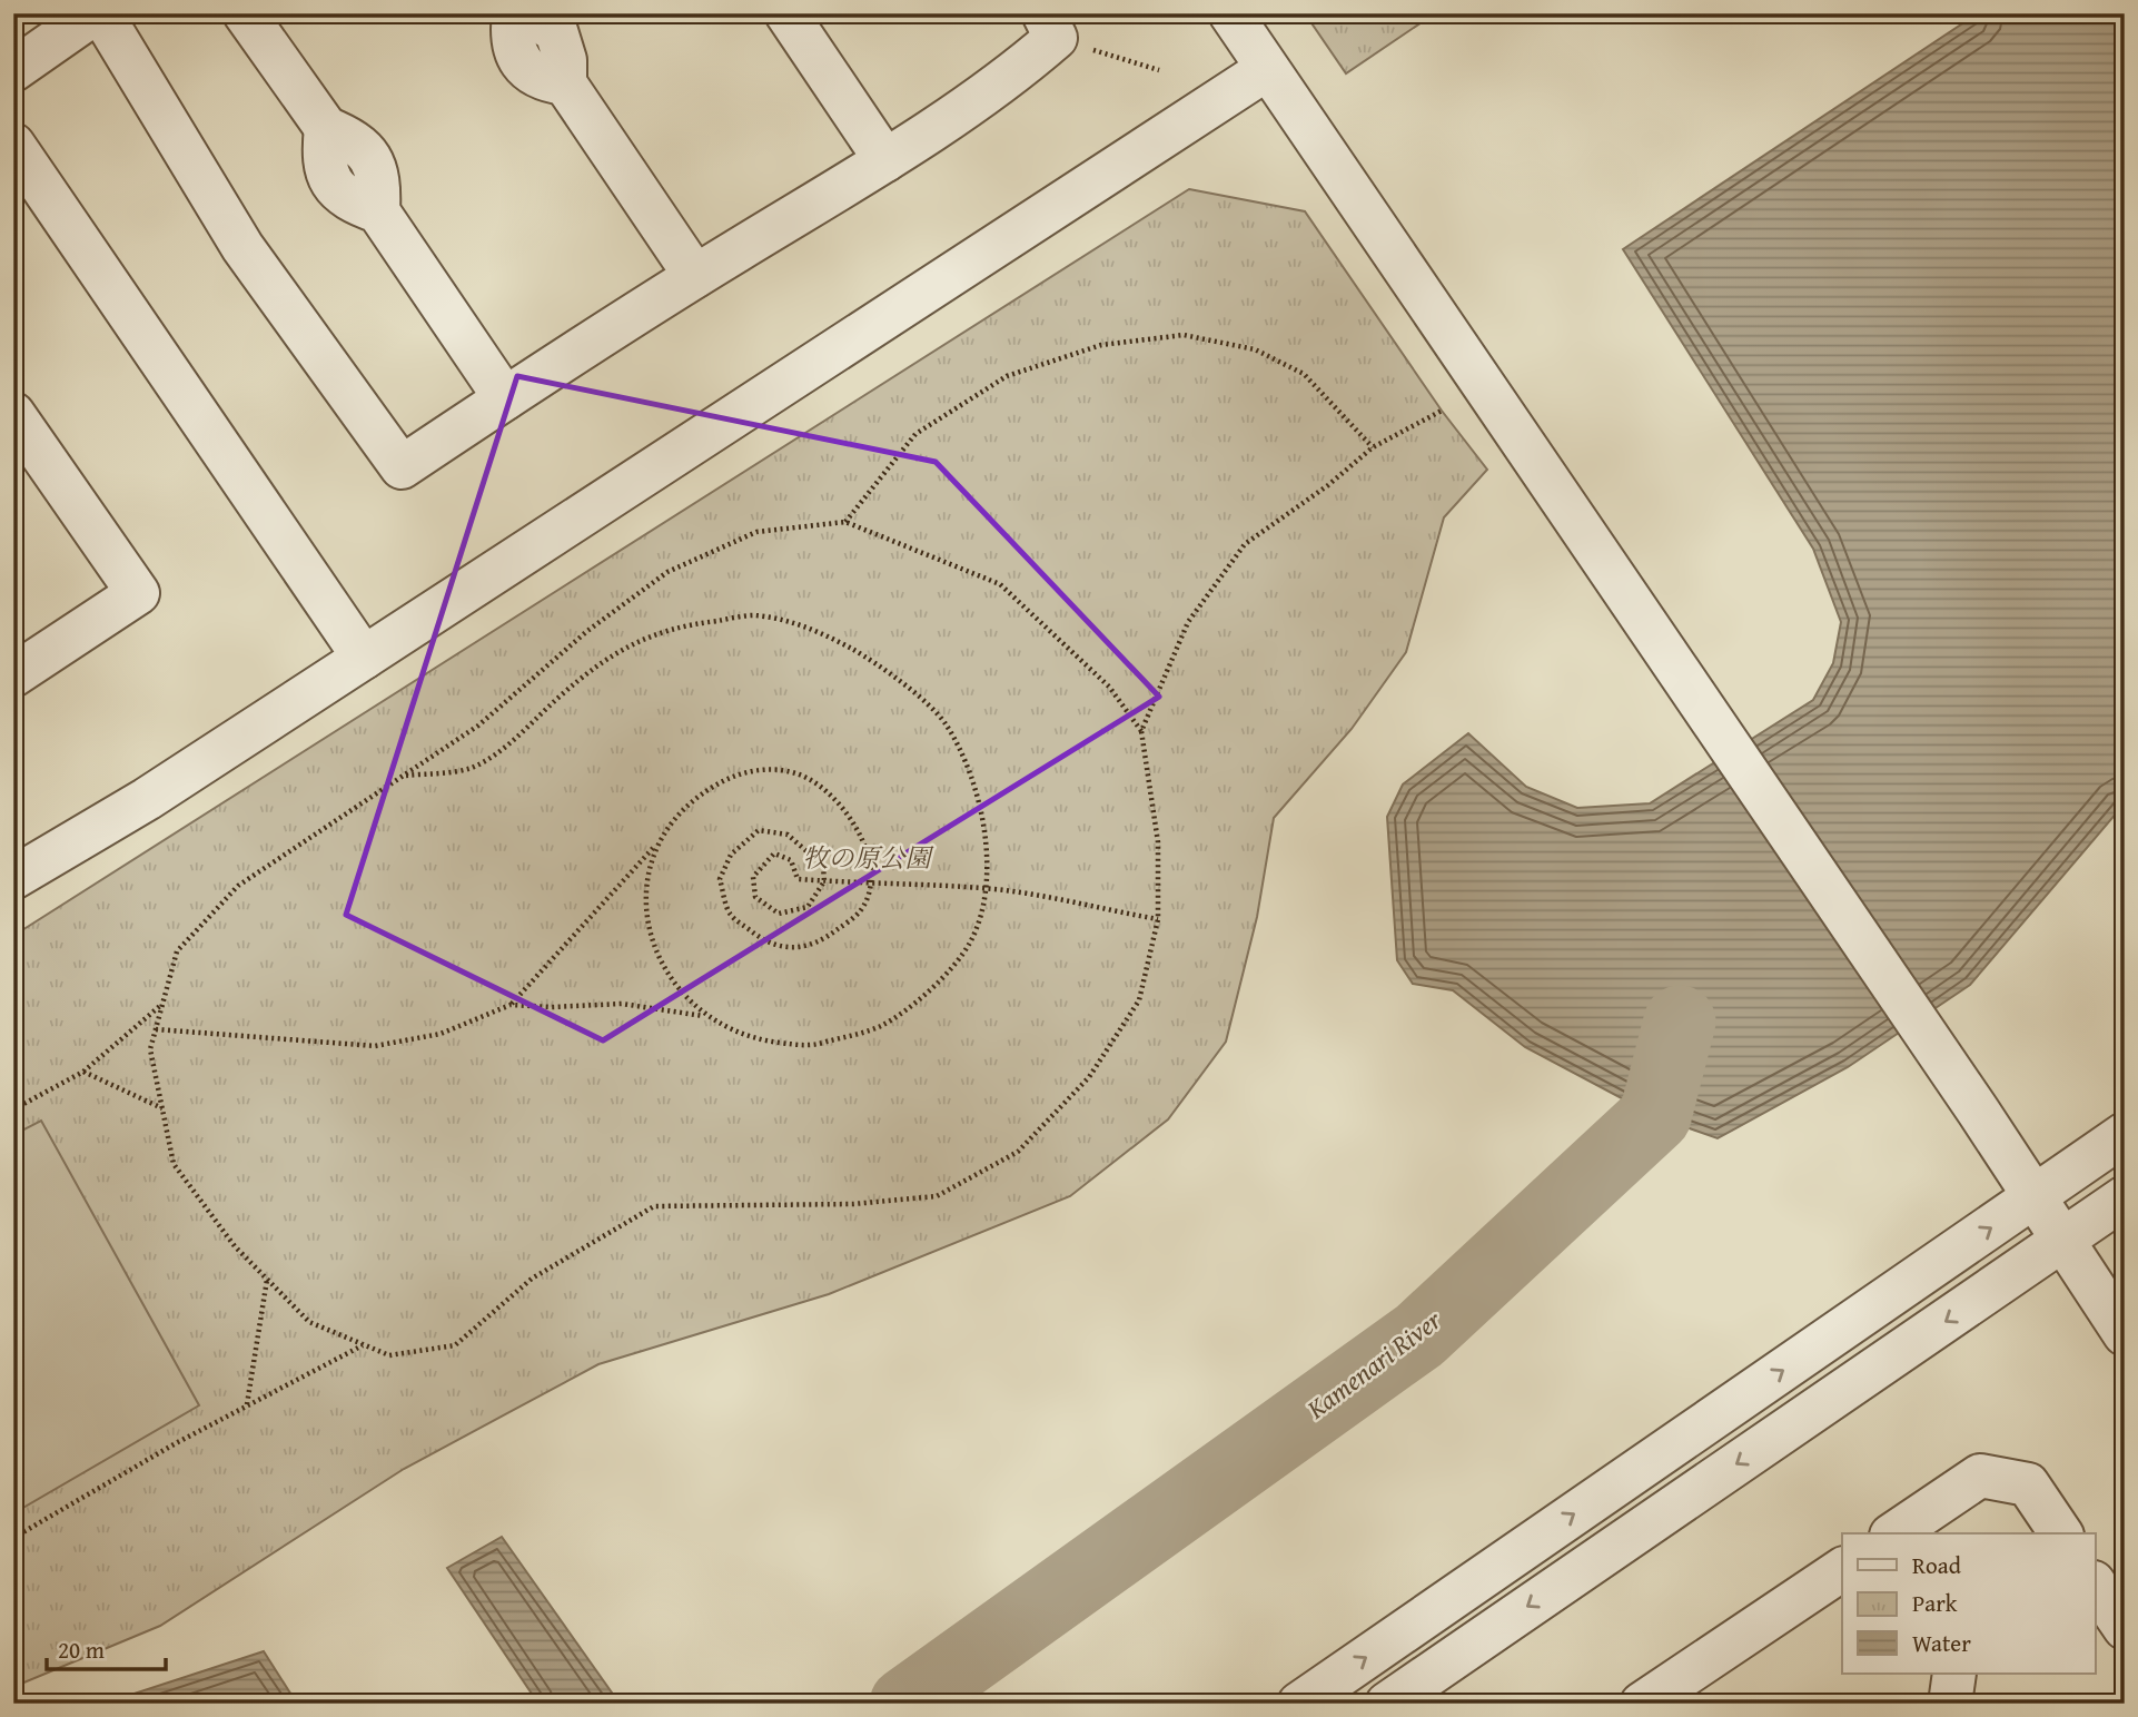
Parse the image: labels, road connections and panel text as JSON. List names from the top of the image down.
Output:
{
  "water": ["Kamenari River"],
  "parks": ["牧の原公園"],
  "legend": ["Road", "Park", "Water"],
  "scale_bar": "20 m"
}
